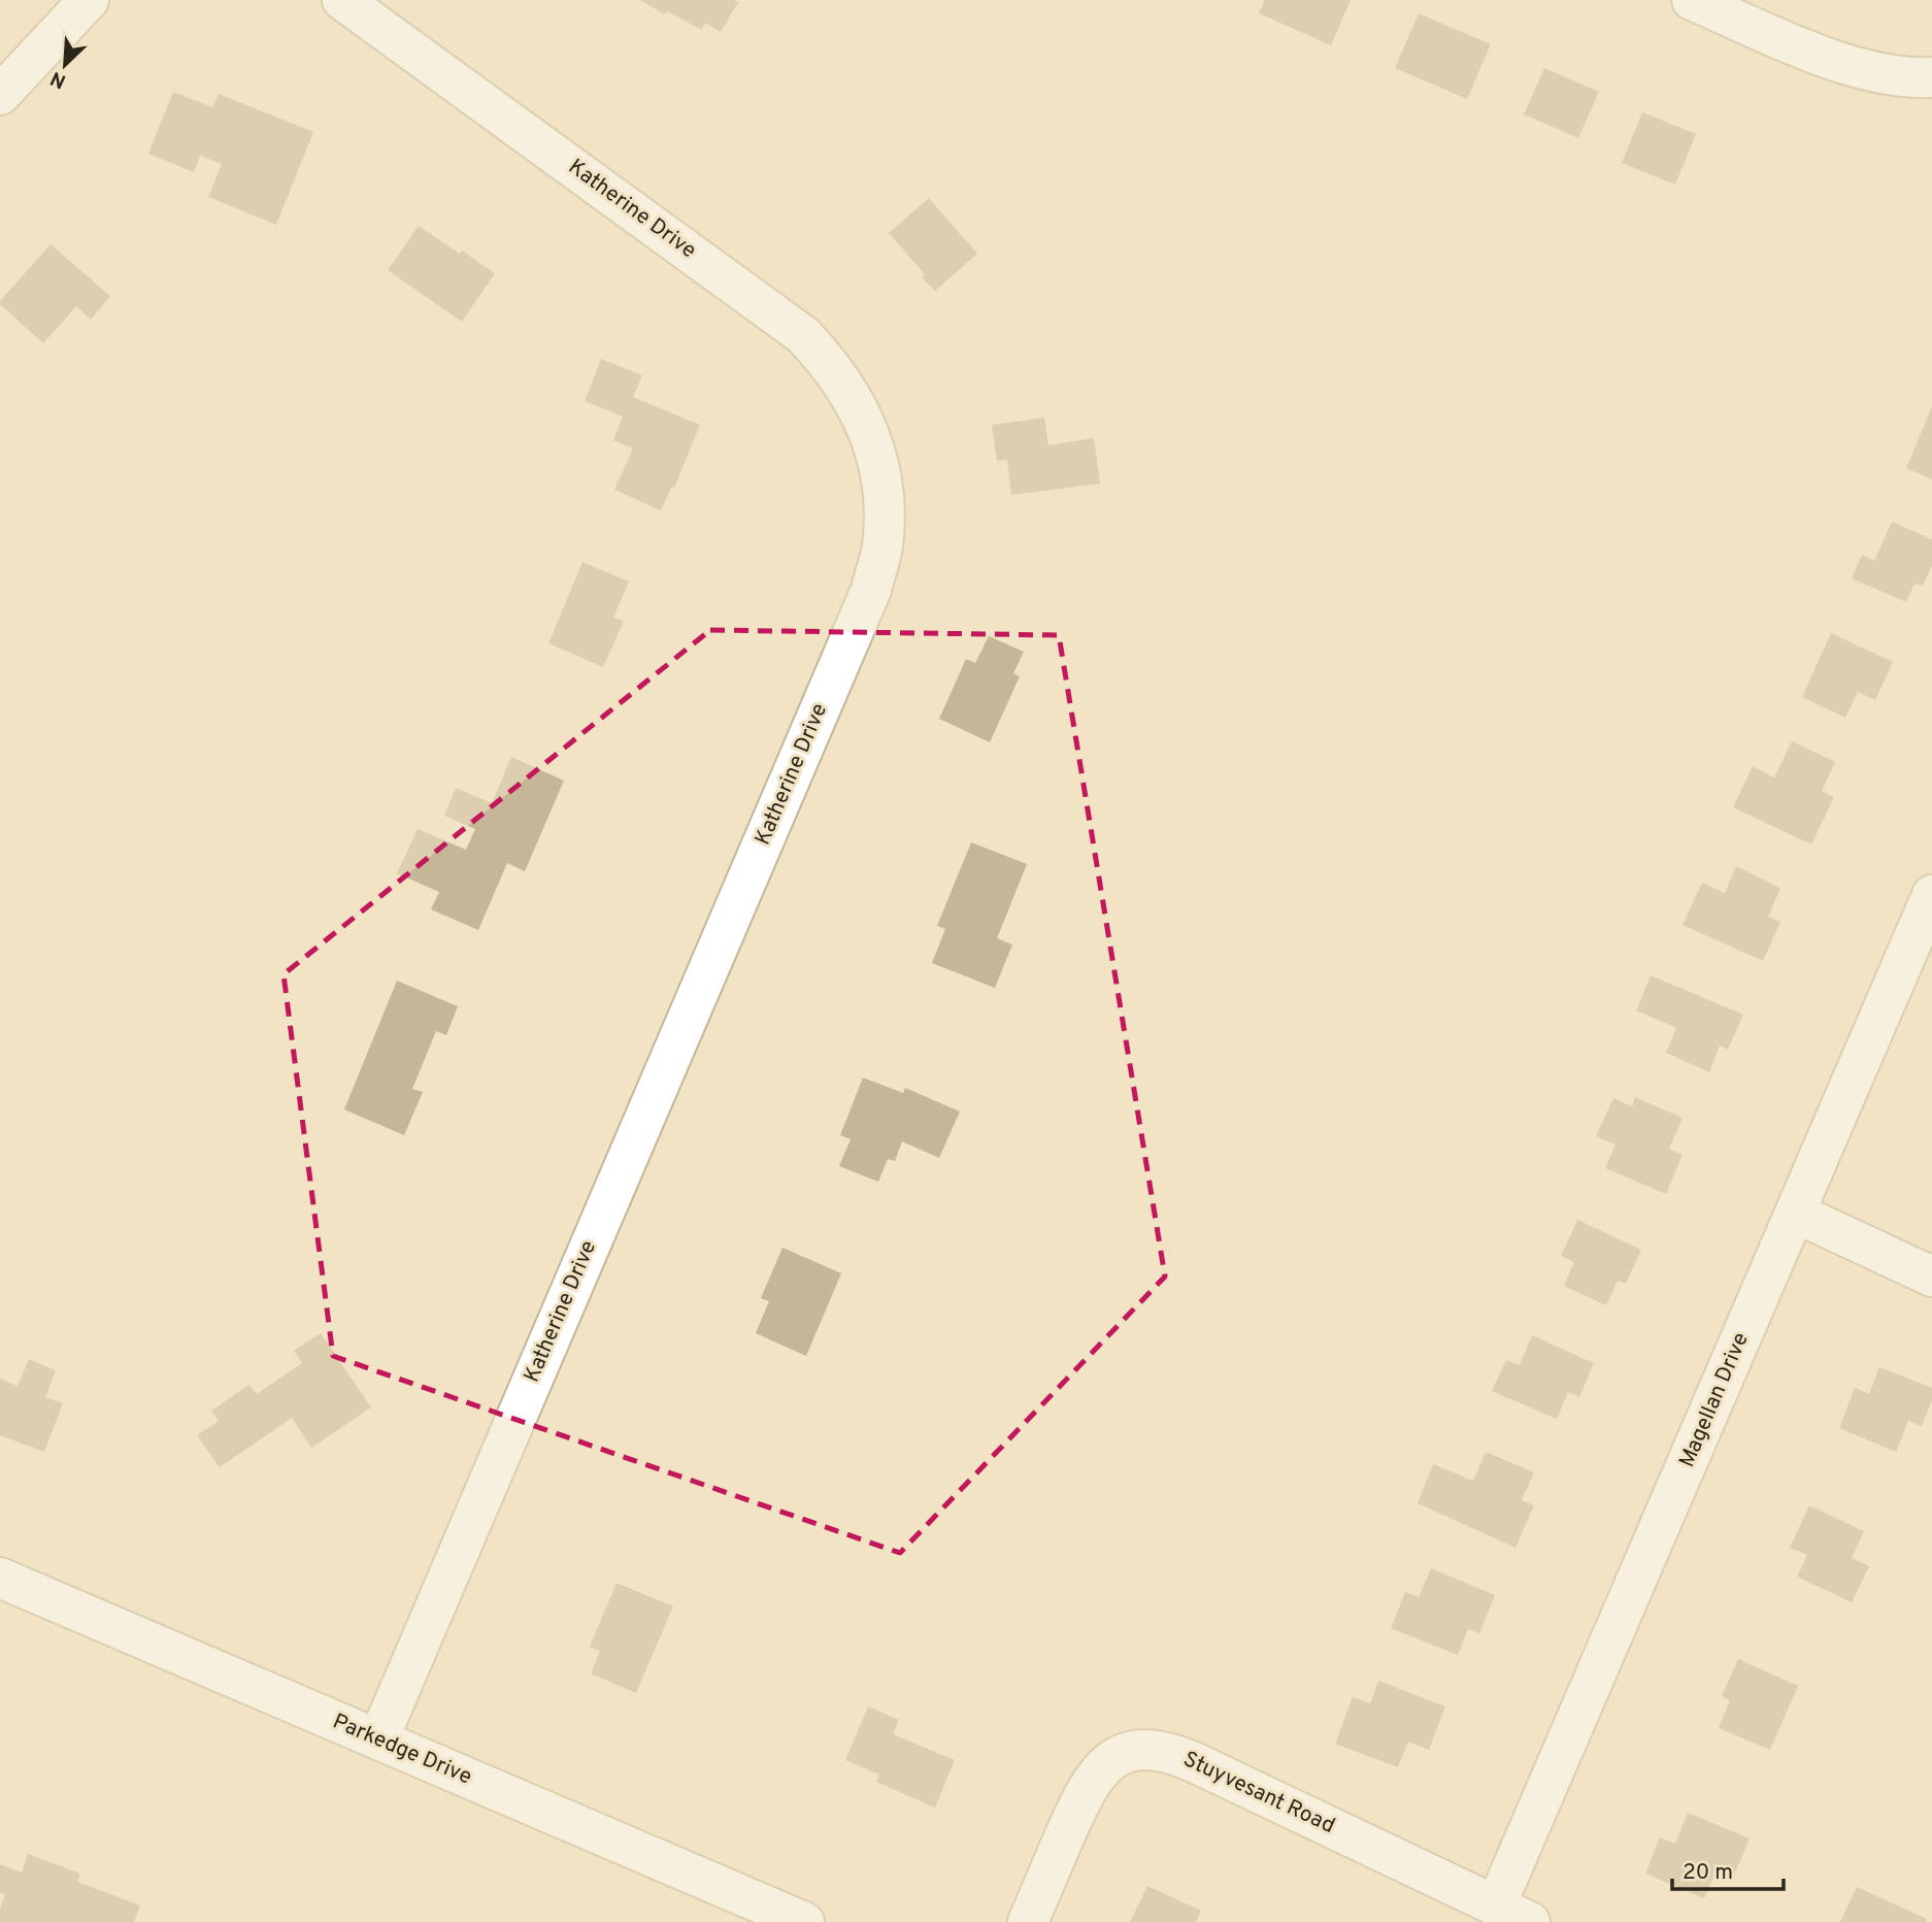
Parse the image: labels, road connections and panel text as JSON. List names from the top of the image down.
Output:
{
  "streets": {
    "street": [
      "Katherine Drive",
      "Magellan Drive",
      "Parkedge Drive",
      "Stuyvesant Road"
    ]
  },
  "crossings": [
    ["Katherine Drive", "Parkedge Drive"],
    ["Magellan Drive", "Stuyvesant Road"]
  ],
  "scale_bar": "20 m",
  "north": "bottom left"
}
